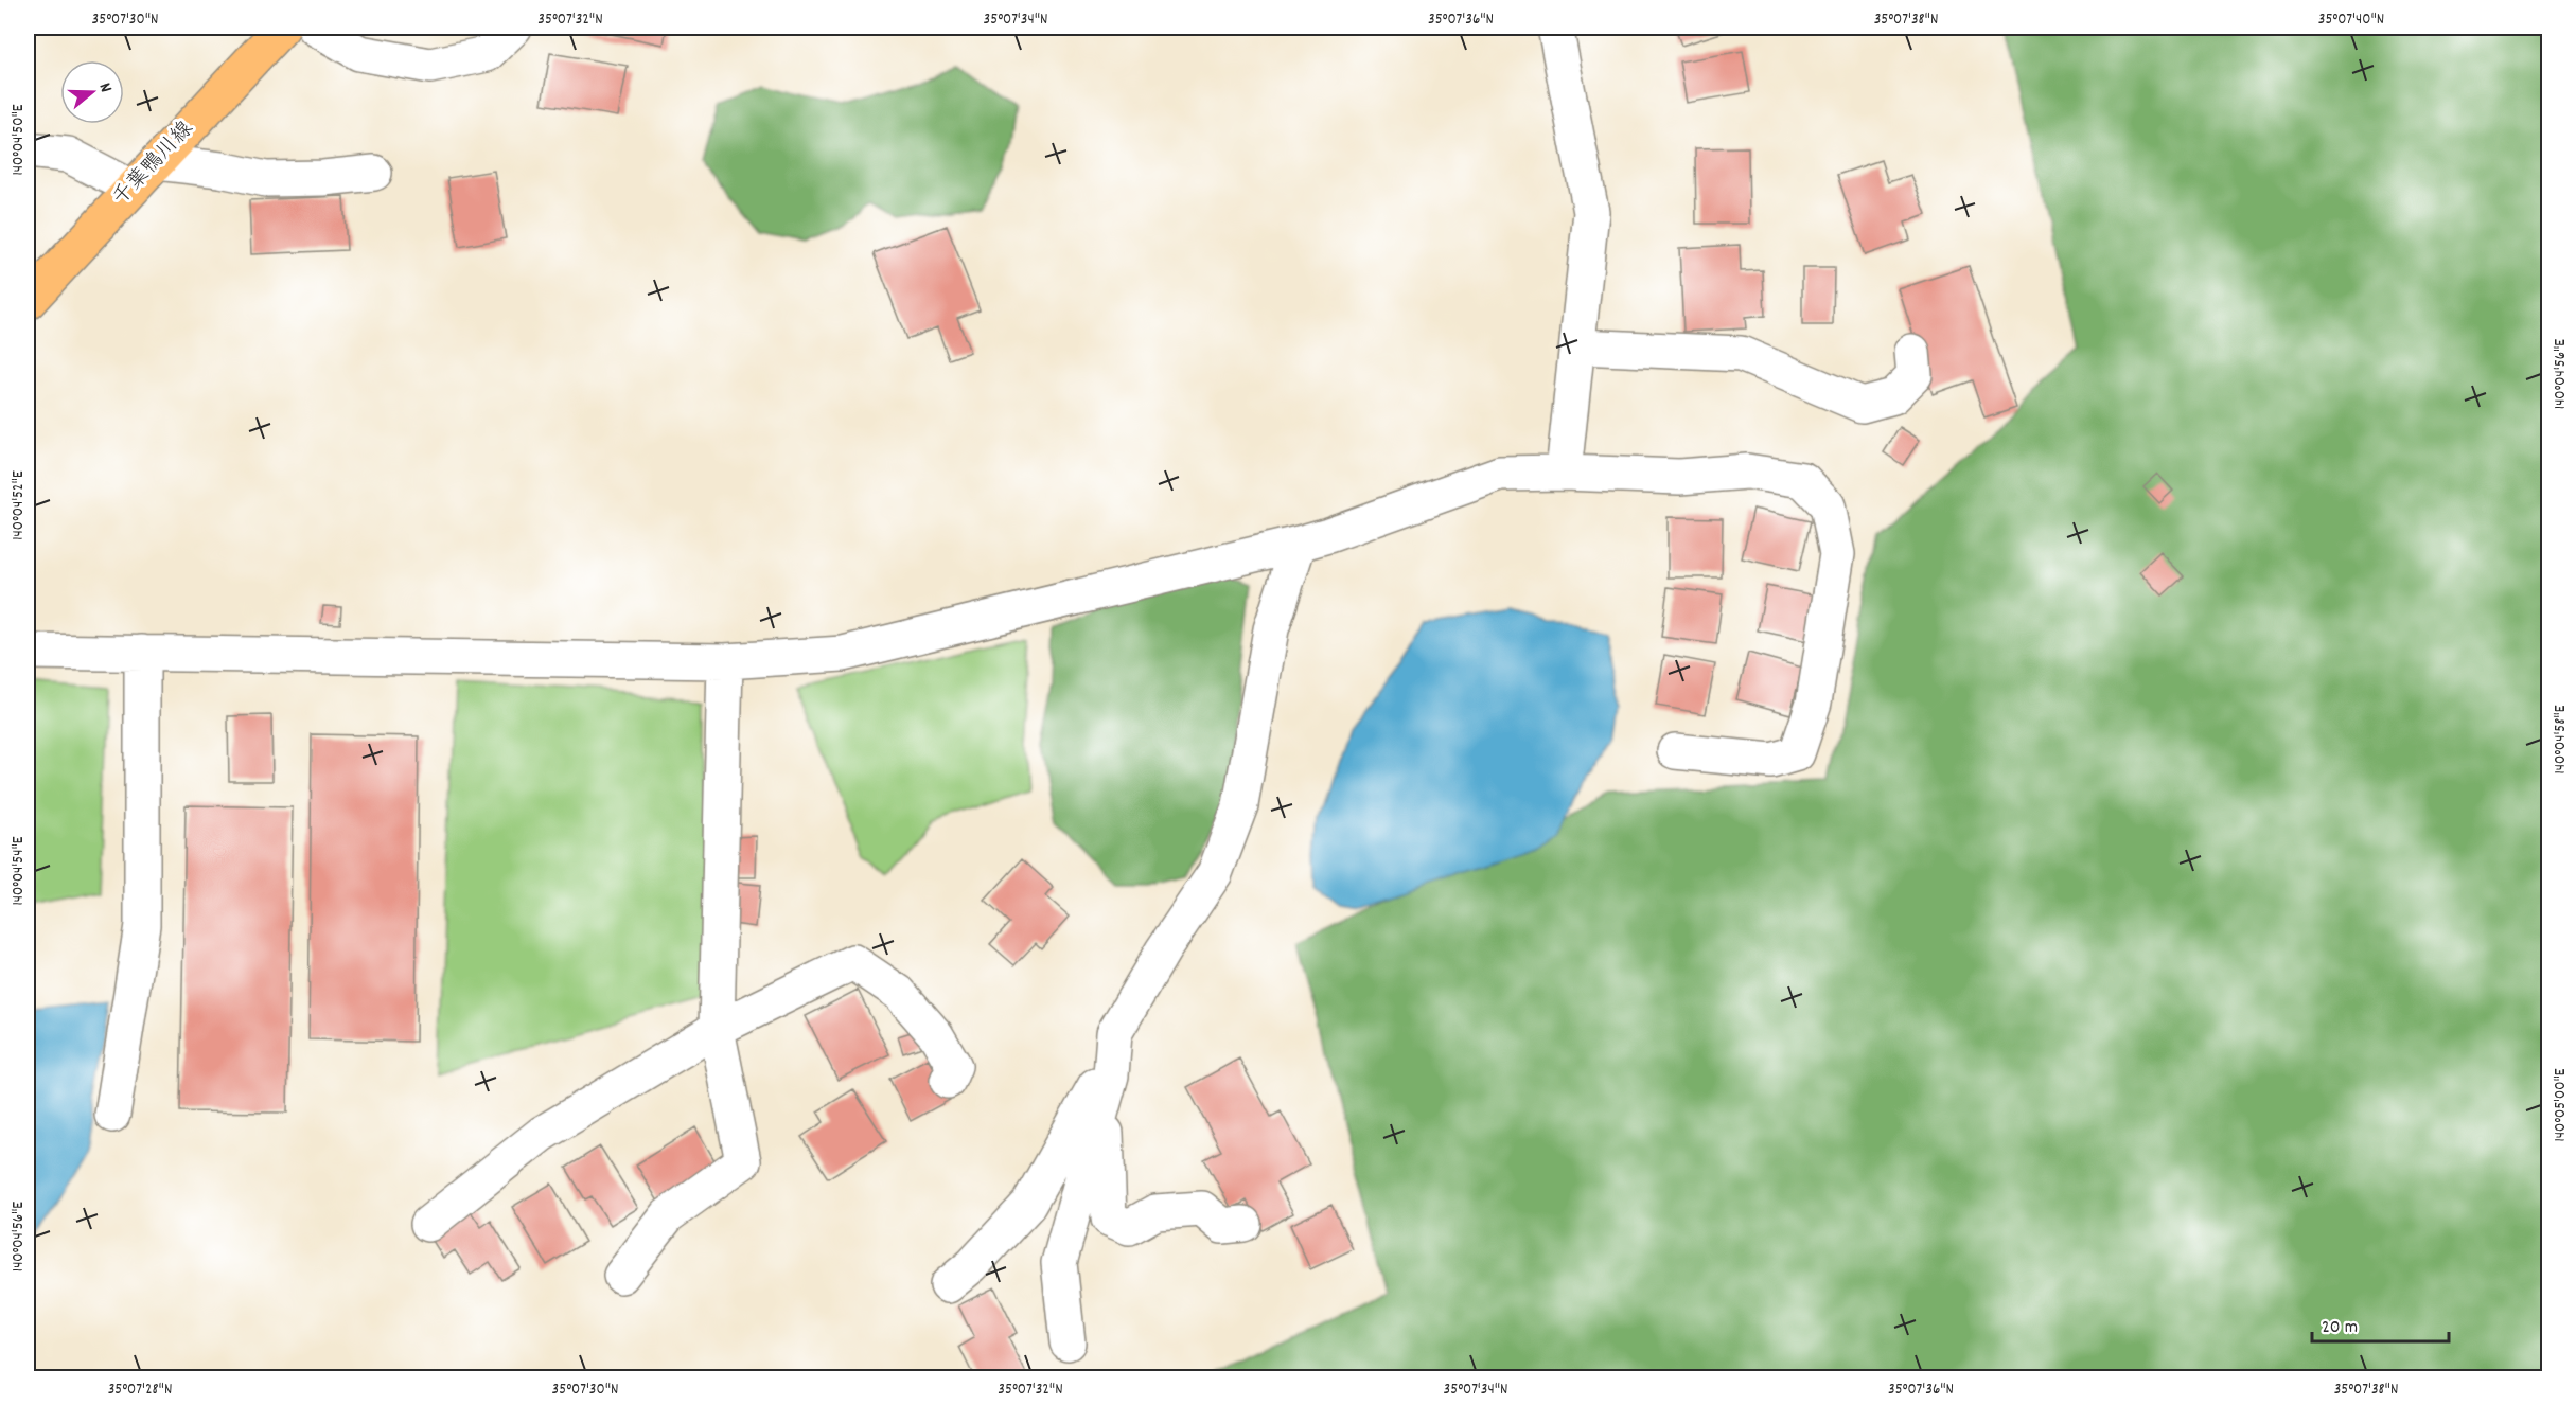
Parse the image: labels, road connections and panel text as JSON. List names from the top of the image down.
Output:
{
  "streets": {
    "main road": ["千葉鴨川線"]
  },
  "scale_bar": "20 m",
  "north": "right",
  "coordinates": [
    "35°07'30\"N",
    "35°07'32\"N",
    "35°07'34\"N",
    "35°07'36\"N",
    "35°07'38\"N",
    "35°07'40\"N",
    "140°04'50\"E",
    "140°04'56\"E",
    "140°04'52\"E",
    "140°04'58\"E",
    "140°04'54\"E",
    "140°05'00\"E",
    "35°07'28\"N"
  ]
}
